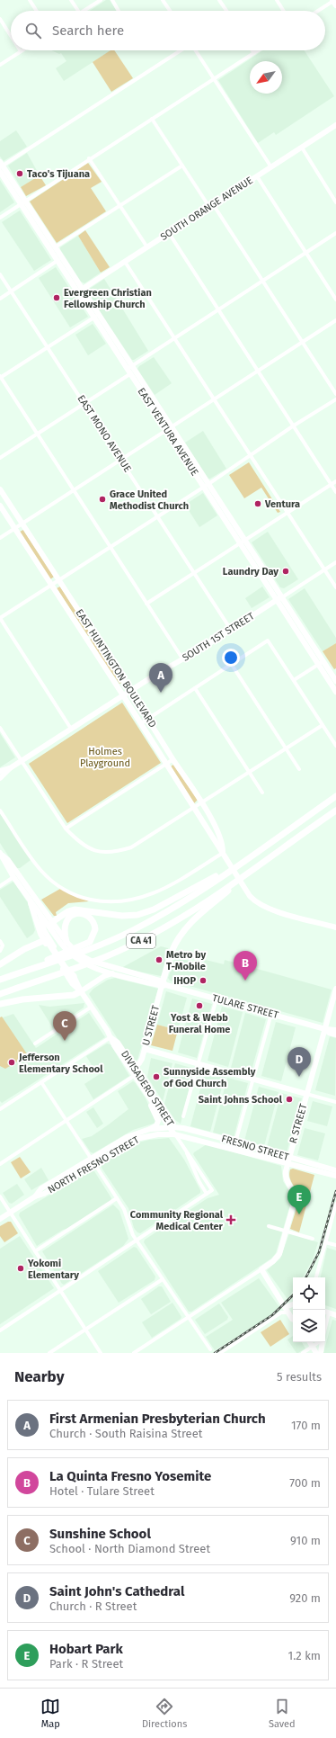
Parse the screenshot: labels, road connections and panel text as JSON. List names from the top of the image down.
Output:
{
  "streets": {
    "highway": ["CA 41"],
    "main road": [
      "SOUTH ORANGE AVENUE",
      "EAST VENTURA AVENUE",
      "SOUTH 1ST STREET",
      "EAST HUNTINGTON BOULEVARD",
      "TULARE STREET",
      "U STREET",
      "DIVISADERO STREET",
      "R STREET",
      "FRESNO STREET",
      "NORTH FRESNO STREET"
    ],
    "street": ["EAST MONO AVENUE"]
  },
  "crossings": [
    ["SOUTH ORANGE AVENUE", "EAST VENTURA AVENUE"],
    ["EAST VENTURA AVENUE", "SOUTH 1ST STREET"],
    ["EAST MONO AVENUE", "SOUTH 1ST STREET"],
    ["SOUTH 1ST STREET", "EAST HUNTINGTON BOULEVARD"],
    ["TULARE STREET", "U STREET"],
    ["TULARE STREET", "R STREET"],
    ["U STREET", "DIVISADERO STREET"],
    ["DIVISADERO STREET", "FRESNO STREET"],
    ["DIVISADERO STREET", "NORTH FRESNO STREET"],
    ["R STREET", "FRESNO STREET"],
    ["FRESNO STREET", "NORTH FRESNO STREET"]
  ],
  "parks": ["Holmes Playground"],
  "places": {
    "other": [
      "Taco's Tijuana",
      "Evergreen Christian Fellowship Church",
      "Grace United Methodist Church",
      "Ventura",
      "Laundry Day",
      "Metro by T-Mobile",
      "IHOP",
      "Yost & Webb Funeral Home",
      "Jefferson Elementary School",
      "Sunnyside Assembly of God Church",
      "Saint Johns School",
      "Yokomi Elementary"
    ],
    "health": ["Community Regional Medical Center"]
  },
  "north": "bottom left",
  "page": {
    "search": "Search here",
    "pins": [
      "A",
      "B",
      "C",
      "D",
      "E"
    ],
    "heading": ["Nearby", "5 results"],
    "list": [
      {
        "mark": "A",
        "name": "First Armenian Presbyterian Church",
        "note": "Church · South Raisina Street",
        "value": "170 m"
      },
      {
        "mark": "B",
        "name": "La Quinta Fresno Yosemite",
        "note": "Hotel · Tulare Street",
        "value": "700 m"
      },
      {
        "mark": "C",
        "name": "Sunshine School",
        "note": "School · North Diamond Street",
        "value": "910 m"
      },
      {
        "mark": "D",
        "name": "Saint John's Cathedral",
        "note": "Church · R Street",
        "value": "920 m"
      },
      {
        "mark": "E",
        "name": "Hobart Park",
        "note": "Park · R Street",
        "value": "1.2 km"
      }
    ],
    "nav": ["Map", "Directions", "Saved"]
  }
}
